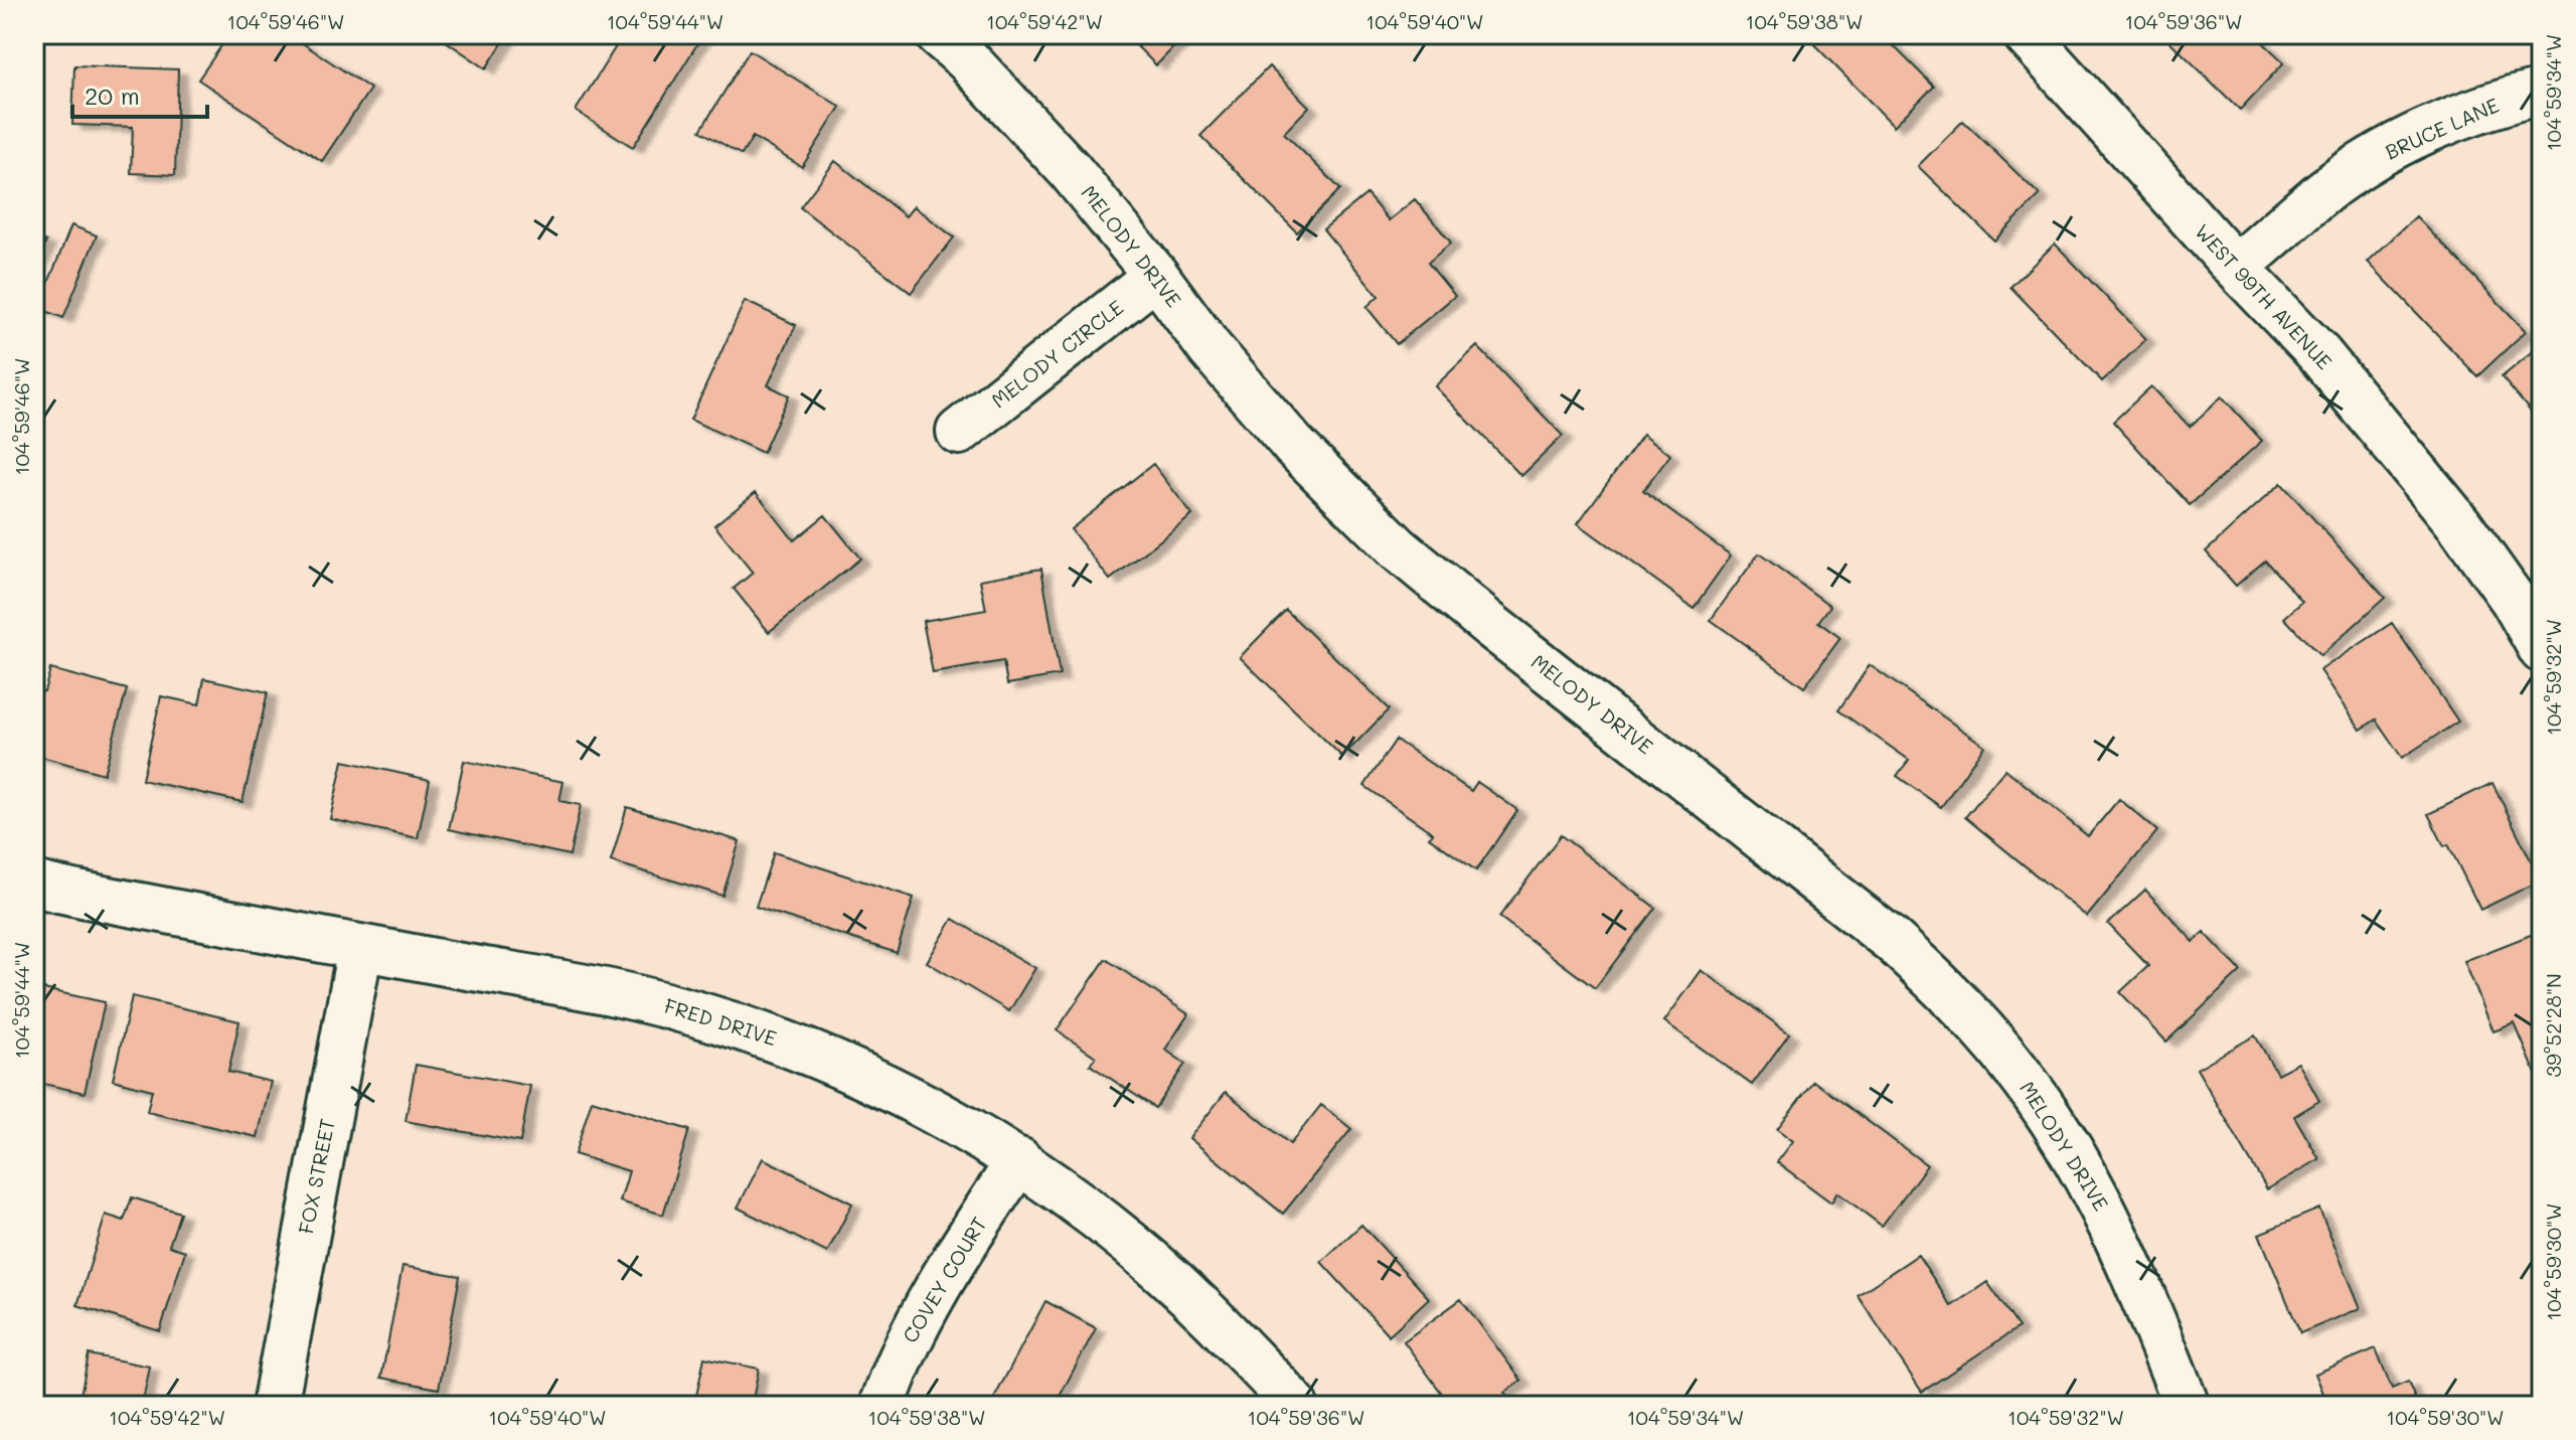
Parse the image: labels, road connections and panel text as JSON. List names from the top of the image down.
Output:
{
  "streets": {
    "street": [
      "BRUCE LANE",
      "MELODY DRIVE",
      "WEST 99TH AVENUE",
      "MELODY CIRCLE",
      "FRED DRIVE",
      "FOX STREET",
      "COVEY COURT"
    ]
  },
  "crossings": [
    ["BRUCE LANE", "WEST 99TH AVENUE"],
    ["MELODY DRIVE", "MELODY CIRCLE"],
    ["FRED DRIVE", "FOX STREET"],
    ["FRED DRIVE", "COVEY COURT"]
  ],
  "scale_bar": "20 m",
  "coordinates": [
    "104°59'46\"W",
    "104°59'44\"W",
    "104°59'42\"W",
    "104°59'40\"W",
    "104°59'38\"W",
    "104°59'36\"W",
    "104°59'34\"W",
    "104°59'32\"W",
    "39°52'28\"N",
    "104°59'30\"W"
  ]
}
